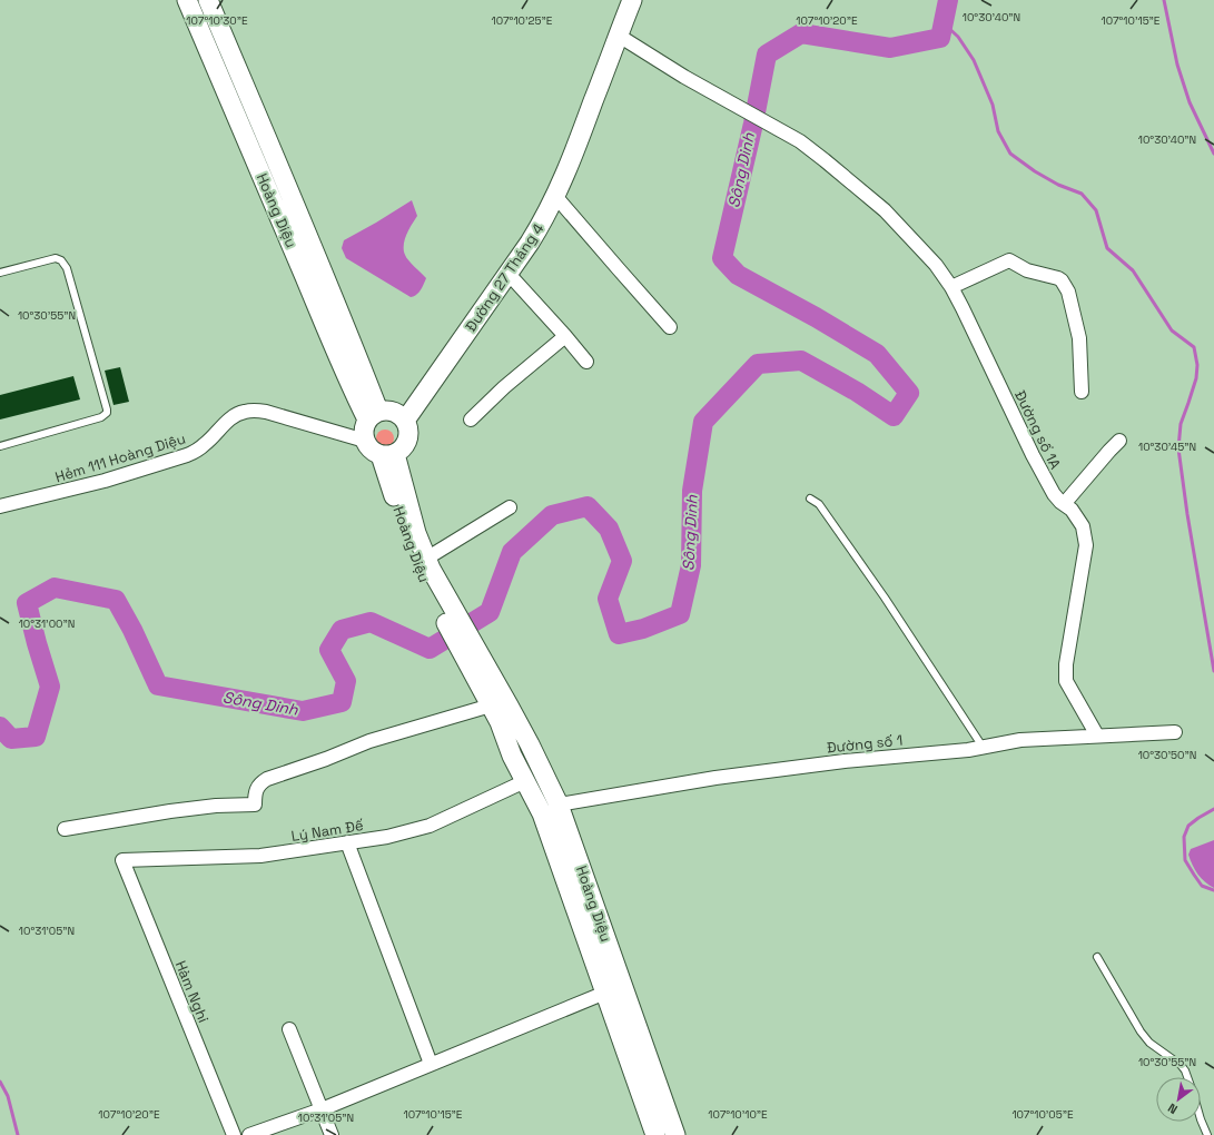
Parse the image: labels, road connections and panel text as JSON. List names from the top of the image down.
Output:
{
  "streets": {
    "main road": ["Hoàng Diệu", "Đường 27 Tháng 4"],
    "street": [
      "Đường số 1A",
      "Hẻm 111 Hoàng Diệu",
      "Đường số 1",
      "Lý Nam Đế",
      "Hàm Nghi"
    ]
  },
  "crossings": [
    ["Hoàng Diệu", "Đường 27 Tháng 4"],
    ["Hoàng Diệu", "Hẻm 111 Hoàng Diệu"],
    ["Hoàng Diệu", "Đường số 1"],
    ["Hoàng Diệu", "Lý Nam Đế"],
    ["Đường 27 Tháng 4", "Đường số 1A"],
    ["Đường 27 Tháng 4", "Hẻm 111 Hoàng Diệu"],
    ["Đường số 1A", "Đường số 1"],
    ["Lý Nam Đế", "Hàm Nghi"]
  ],
  "water": ["Sông Dinh"],
  "north": "bottom left",
  "coordinates": [
    "10°30'40\"N",
    "107°10'30\"E",
    "107°10'25\"E",
    "107°10'20\"E",
    "107°10'15\"E",
    "10°30'55\"N",
    "10°30'45\"N",
    "10°31'00\"N",
    "10°30'50\"N",
    "10°31'05\"N",
    "107°10'10\"E",
    "107°10'05\"E"
  ]
}
